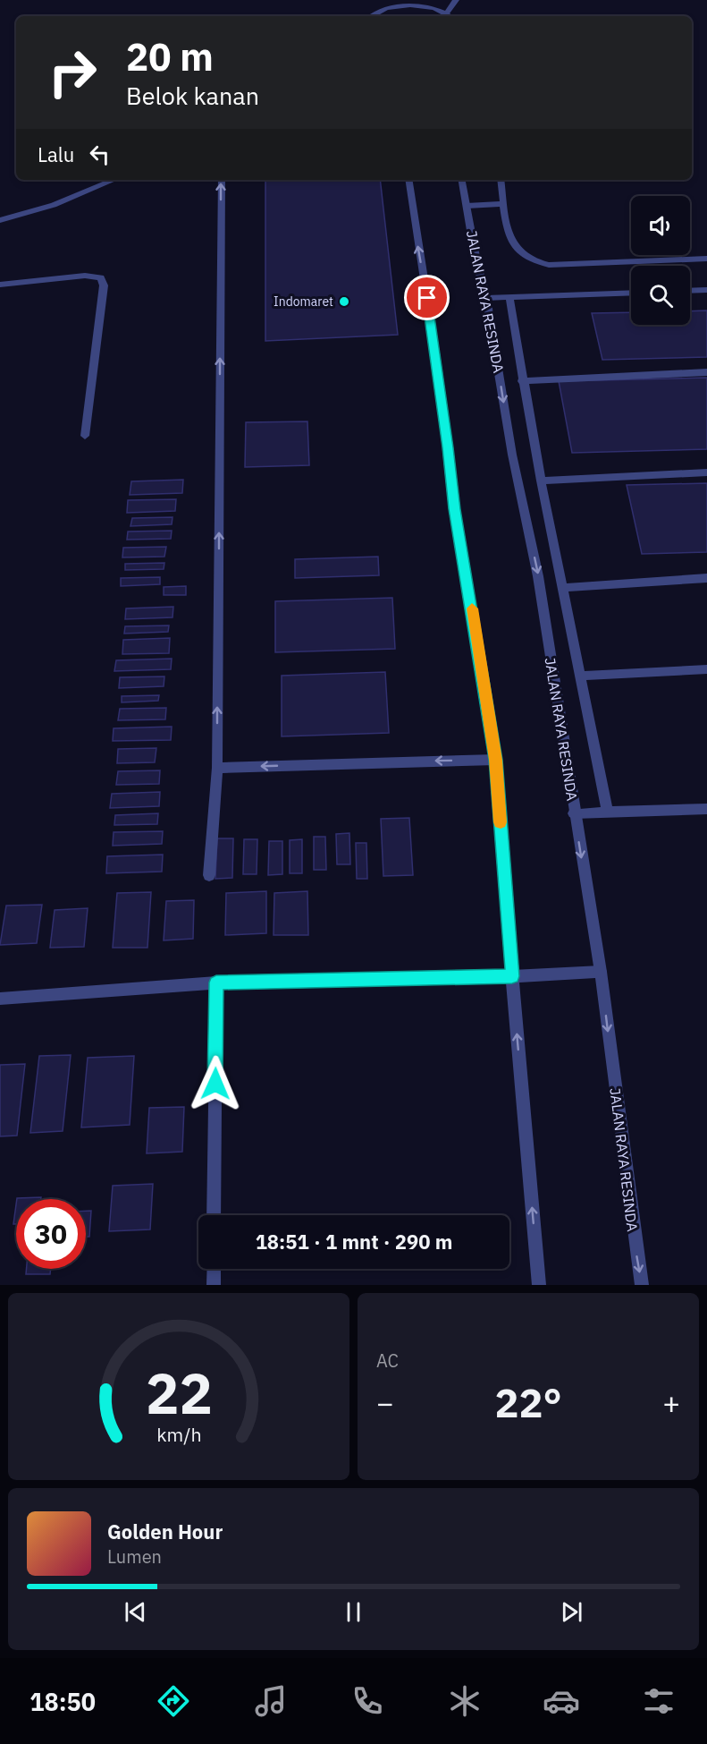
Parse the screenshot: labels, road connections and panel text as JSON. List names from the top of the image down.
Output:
{
  "streets": {
    "street": ["JALAN RAYA RESINDA"]
  },
  "places": ["Indomaret"],
  "page": {
    "turn": ["20 m", "Belok kanan"],
    "then": "Lalu",
    "limit": "30",
    "trip": "18:51 · 1 mnt · 290 m",
    "tile": "AC",
    "heat": ["−", "22°", "+"],
    "song": ["Golden Hour", "Lumen"],
    "tabs": "18:50",
    "gauge": ["22", "km/h"]
  }
}
